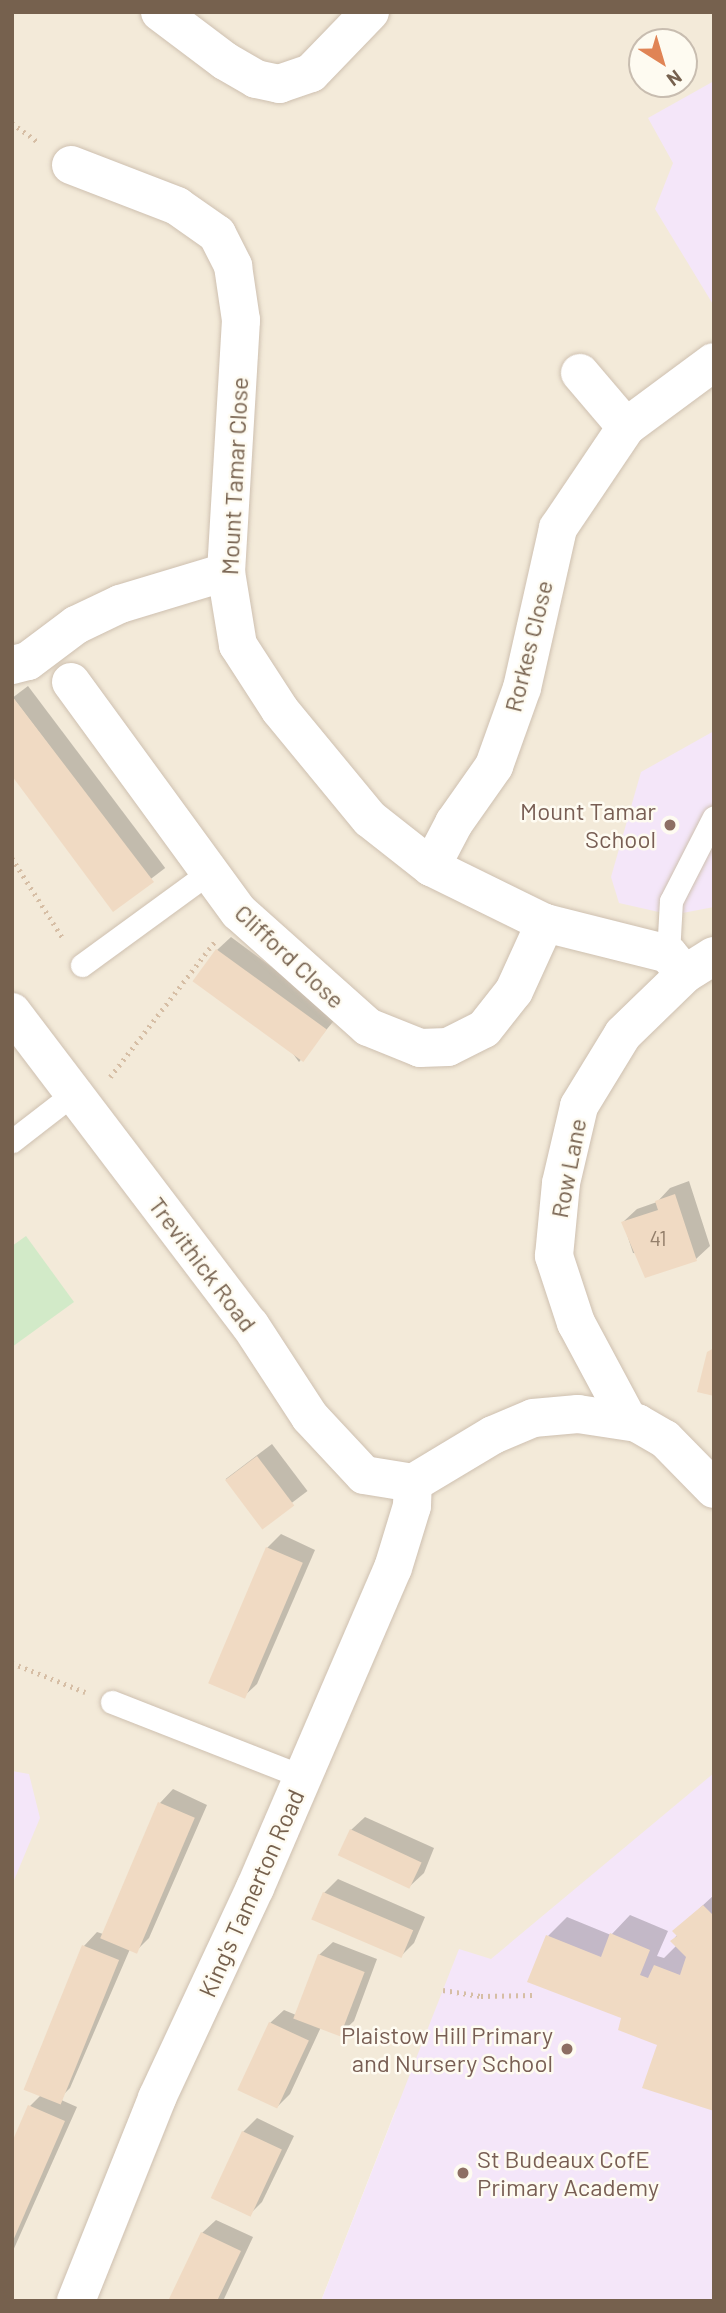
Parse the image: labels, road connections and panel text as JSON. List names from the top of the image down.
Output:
{
  "streets": {
    "street": [
      "Mount Tamar Close",
      "Rorkes Close",
      "Clifford Close",
      "Row Lane",
      "Trevithick Road",
      "King's Tamerton Road"
    ]
  },
  "crossings": [
    ["Mount Tamar Close", "Rorkes Close"],
    ["Mount Tamar Close", "Clifford Close"],
    ["Mount Tamar Close", "Row Lane"],
    ["Trevithick Road", "King's Tamerton Road"]
  ],
  "places": ["Mount Tamar School", "Plaistow Hill Primary and Nursery School", "St Budeaux CofE Primary Academy"],
  "house_numbers": ["41"],
  "north": "bottom right"
}
